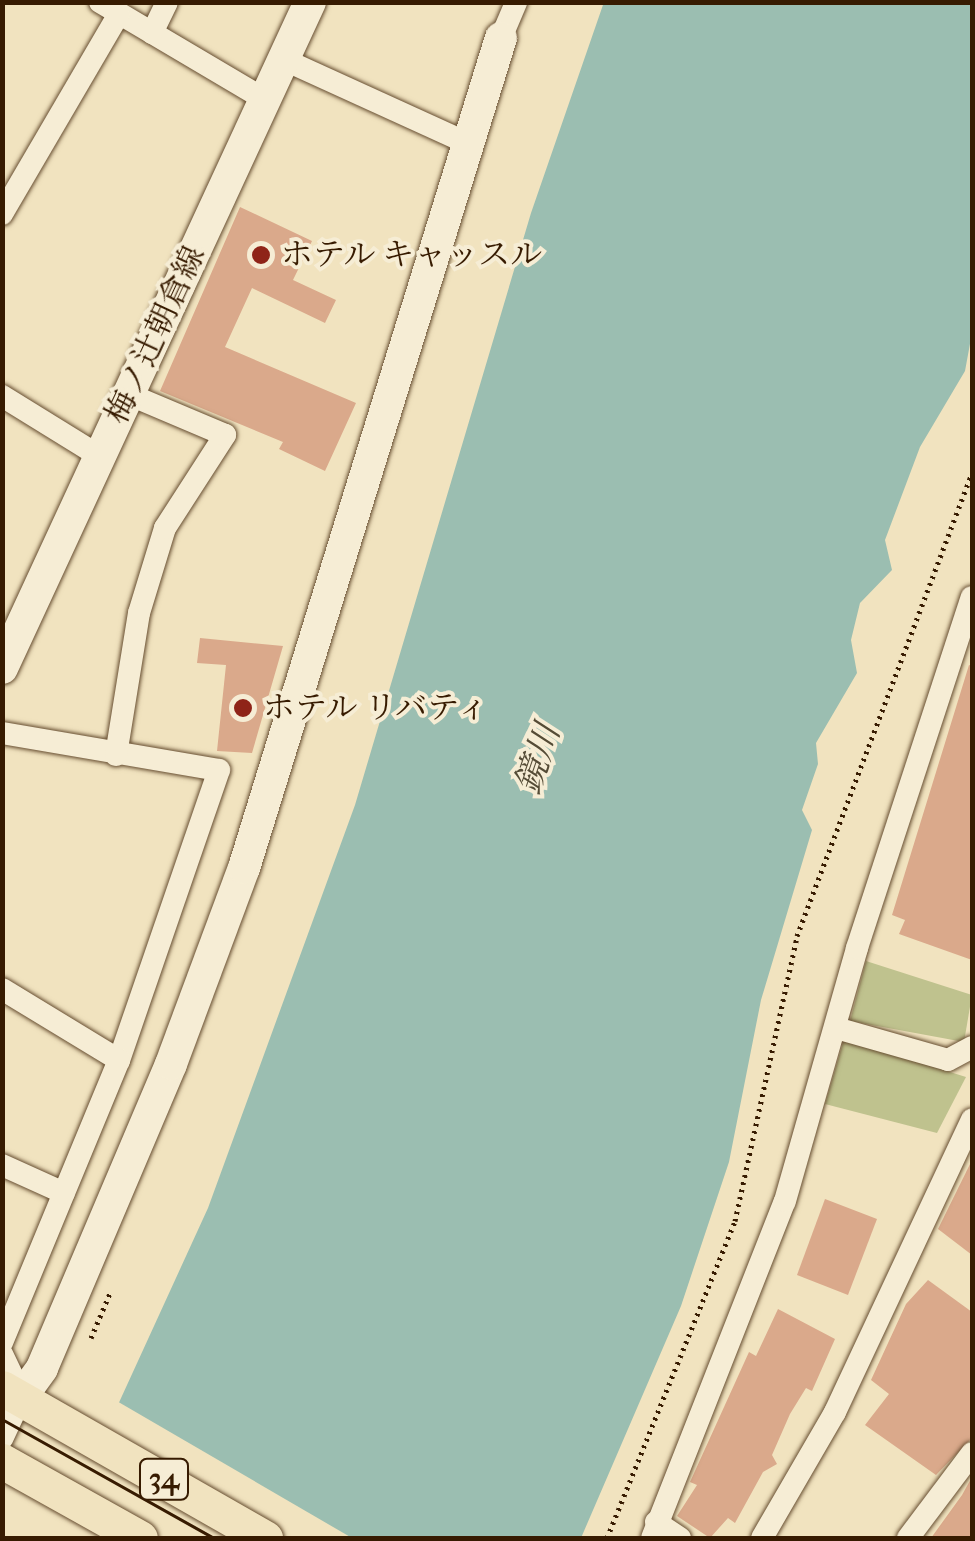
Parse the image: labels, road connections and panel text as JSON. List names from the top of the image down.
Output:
{
  "streets": {
    "main road": ["34"],
    "street": ["梅ノ辻朝倉線"]
  },
  "water": ["鏡川"],
  "places": ["ホテル キャッスル", "ホテル リバティ"]
}
